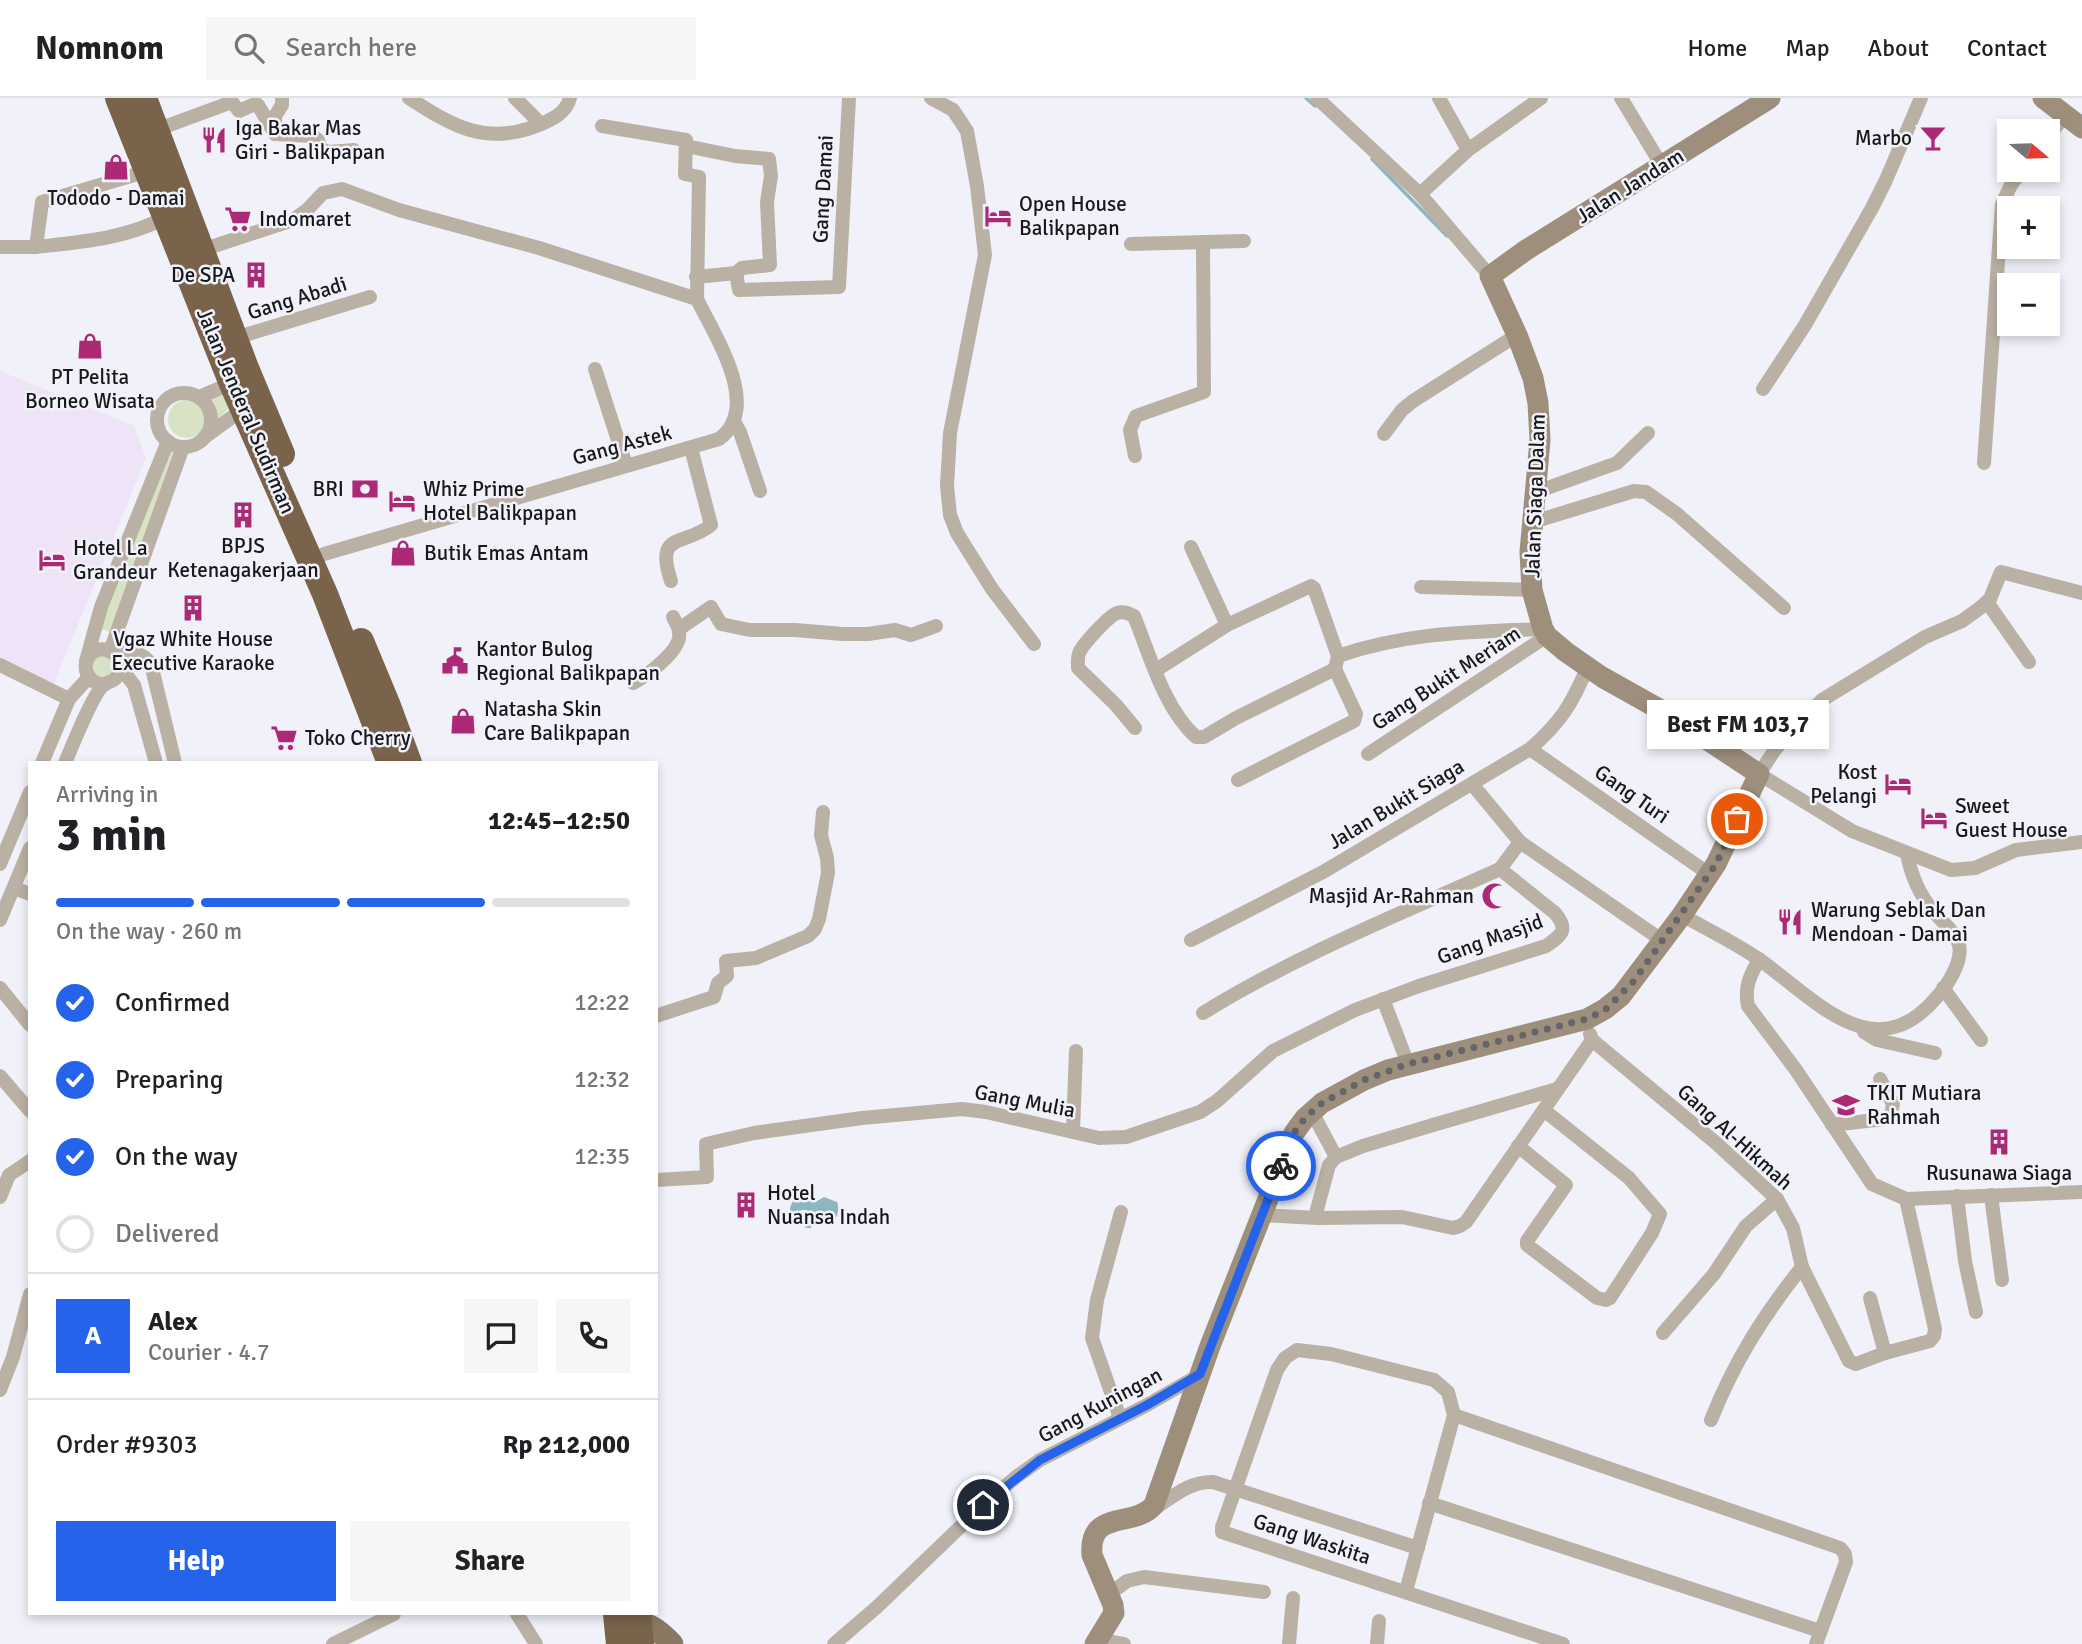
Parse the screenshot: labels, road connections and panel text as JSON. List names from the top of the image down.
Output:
{
  "streets": {
    "highway": ["Jalan Jenderal Sudirman"],
    "street": [
      "Jalan Jandam",
      "Gang Damai",
      "Gang Abadi",
      "Gang Astek",
      "Jalan Siaga Dalam",
      "Gang Bukit Meriam",
      "Gang Turi",
      "Jalan Bukit Siaga",
      "Gang Masjid",
      "Gang Mulia",
      "Gang Al-Hikmah",
      "Gang Kuningan",
      "Gang Waskita"
    ]
  },
  "crossings": [
    ["Jalan Jandam", "Jalan Siaga Dalam"],
    ["Gang Abadi", "Jalan Jenderal Sudirman"],
    ["Jalan Jenderal Sudirman", "Gang Astek"],
    ["Jalan Siaga Dalam", "Gang Bukit Meriam"],
    ["Gang Turi", "Jalan Bukit Siaga"],
    ["Gang Masjid", "Gang Mulia"]
  ],
  "places": {
    "bar": ["Marbo"],
    "restaurant": ["Iga Bakar Mas Giri - Balikpapan", "Warung Seblak Dan Mendoan - Damai"],
    "shop": [
      "Tododo - Damai",
      "PT Pelita Borneo Wisata",
      "Butik Emas Antam",
      "Natasha Skin Care Balikpapan"
    ],
    "hotel": [
      "Open House Balikpapan",
      "Whiz Prime Hotel Balikpapan",
      "Hotel La Grandeur",
      "Kost Pelangi",
      "Sweet Guest House"
    ],
    "supermarket": ["Indomaret", "Toko Cherry"],
    "building": [
      "De SPA",
      "BPJS Ketenagakerjaan",
      "Vgaz White House Executive Karaoke",
      "Rusunawa Siaga",
      "Hotel Nuansa Indah"
    ],
    "bank": ["BRI"],
    "public building": ["Kantor Bulog Regional Balikpapan"],
    "other": ["Best FM 103,7"],
    "mosque": ["Masjid Ar-Rahman"],
    "school or university": ["TKIT Mutiara Rahmah"]
  },
  "north": "right",
  "page": {
    "header": "Nomnom",
    "search": "Search here",
    "nav": [
      "Home",
      "Map",
      "About",
      "Contact"
    ],
    "map_buttons": ["+", "−"],
    "bubble": "Best FM 103,7",
    "heading": ["3 min", "Arriving in", "12:45–12:50"],
    "panel": [
      "Alex",
      "Courier · 4.7",
      "Order #9303",
      "Rp 212,000"
    ],
    "bar": "On the way · 260 m",
    "list": [
      ["Confirmed", "12:22"],
      ["Preparing", "12:32"],
      ["On the way", "12:35"],
      "Delivered"
    ],
    "round": "A",
    "buttons": ["Help", "Share"]
  }
}
